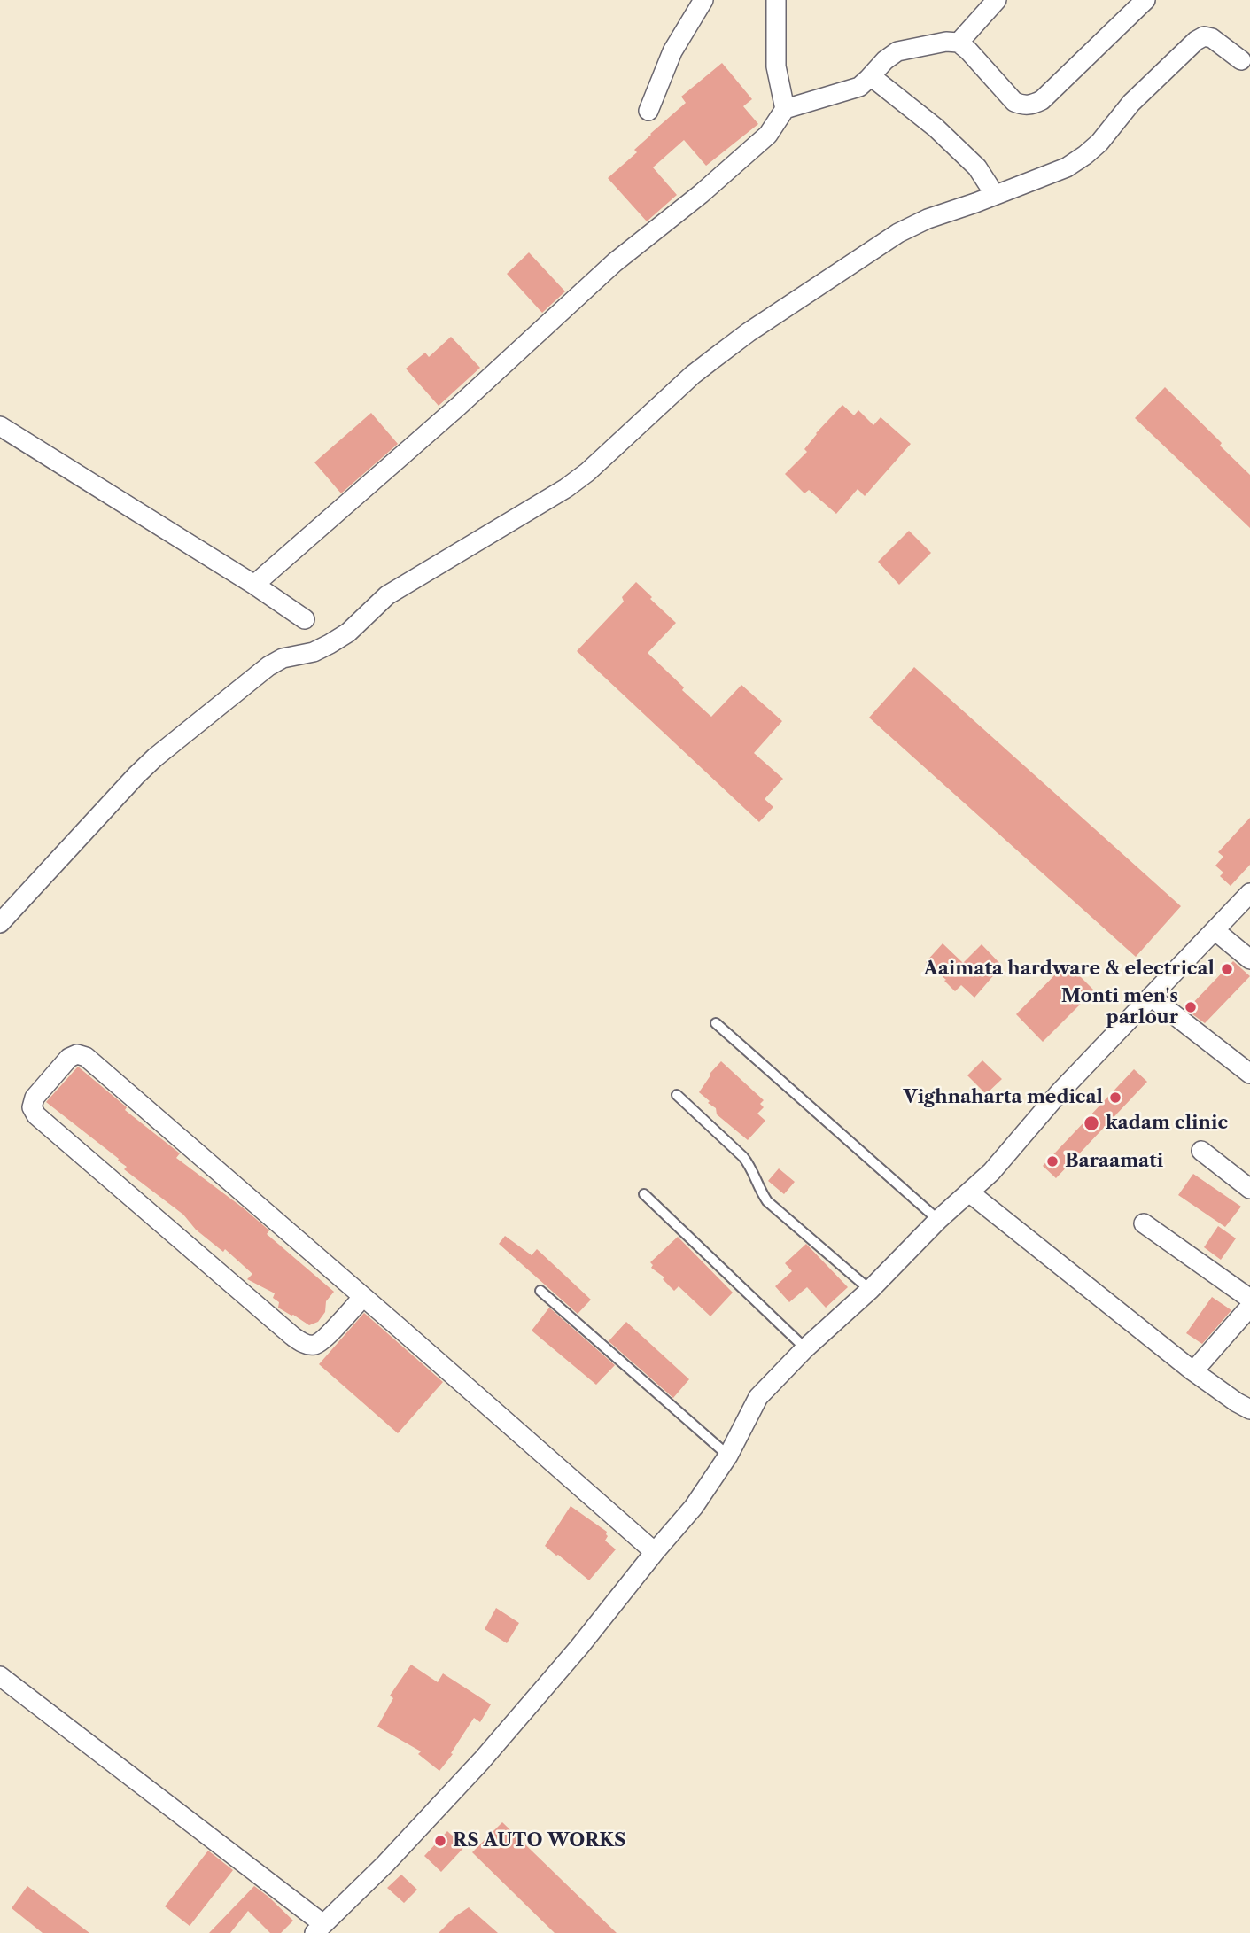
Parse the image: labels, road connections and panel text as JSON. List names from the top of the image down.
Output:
{
  "places": [
    "Aaimata hardware & electrical",
    "Monti men's parlour",
    "Vighnaharta medical",
    "kadam clinic",
    "Baraamati",
    "RS AUTO WORKS"
  ]
}
